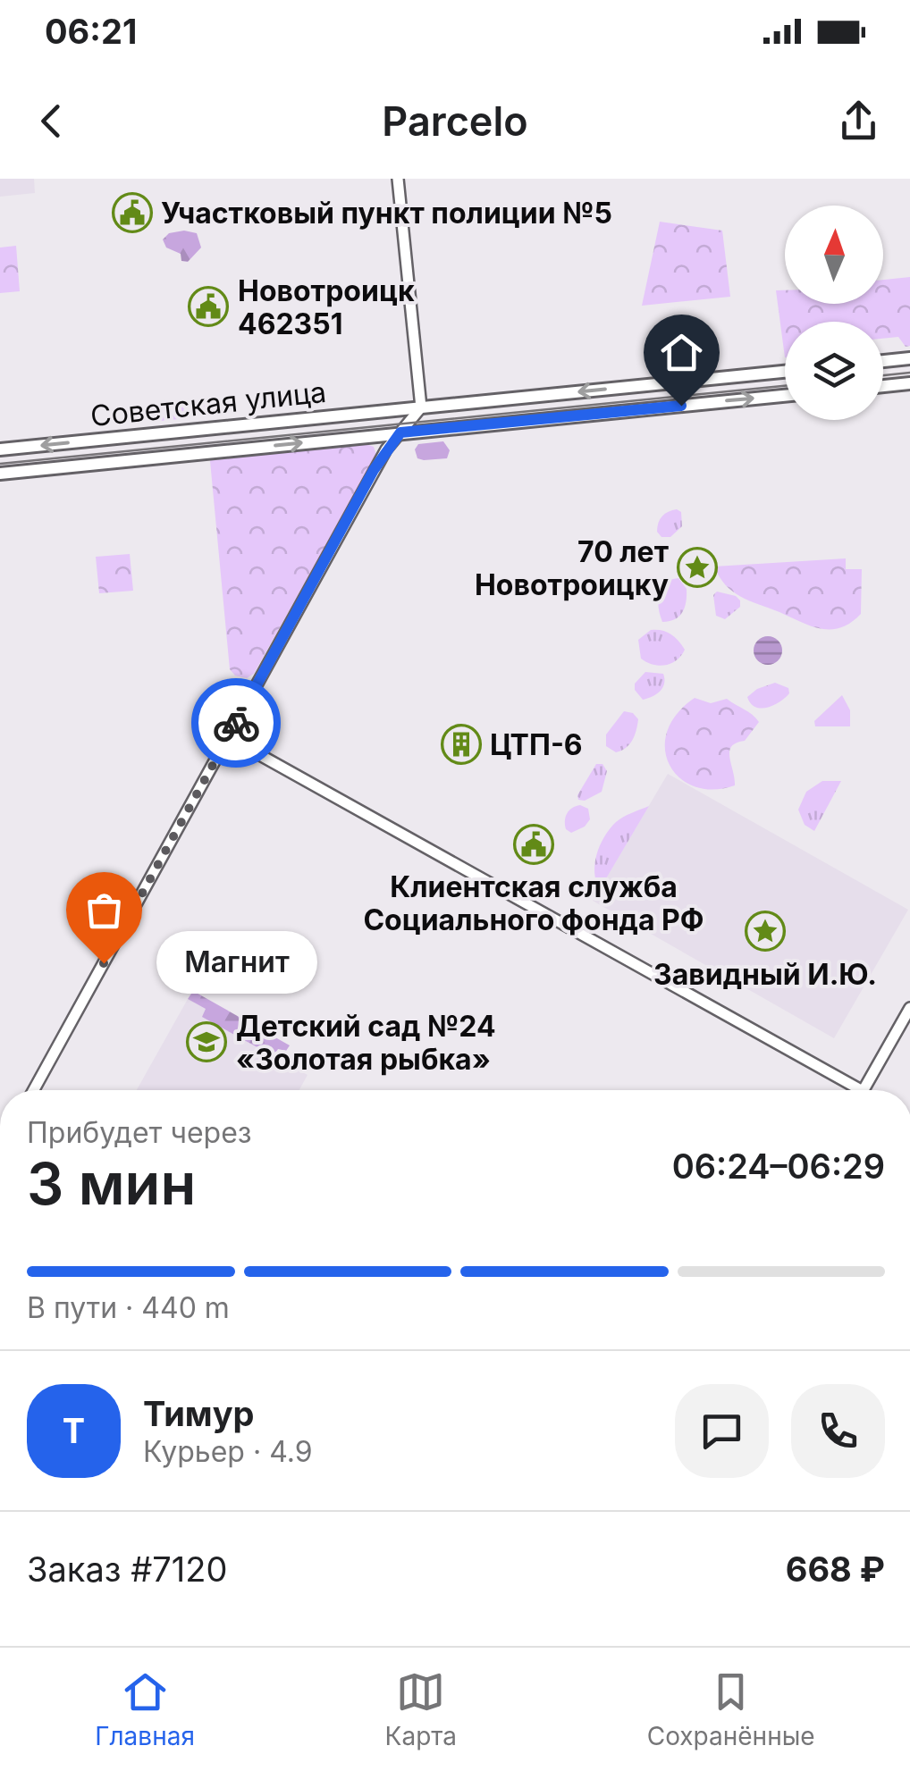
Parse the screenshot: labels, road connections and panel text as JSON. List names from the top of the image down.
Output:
{
  "streets": {
    "main road": ["Советская улица"]
  },
  "places": {
    "public building": ["Участковый пункт полиции №5", "Новотроицк 462351", "Клиентская служба Социального фонда РФ"],
    "place": ["70 лет Новотроицку", "Завидный И.Ю."],
    "building": ["ЦТП-6"],
    "other": ["Магнит"],
    "school or university": ["Детский сад №24 «Золотая рыбка»"]
  },
  "north": "top",
  "page": {
    "status": "06:21",
    "header": "Parcelo",
    "bubble": "Магнит",
    "heading": ["3 мин", "Прибудет через", "06:24–06:29"],
    "panel": [
      "Тимур",
      "Курьер · 4.9",
      "Заказ #7120",
      "668 ₽"
    ],
    "bar": "В пути · 440 m",
    "round": "Т",
    "tabs": ["Главная", "Карта", "Сохранённые"]
  }
}
